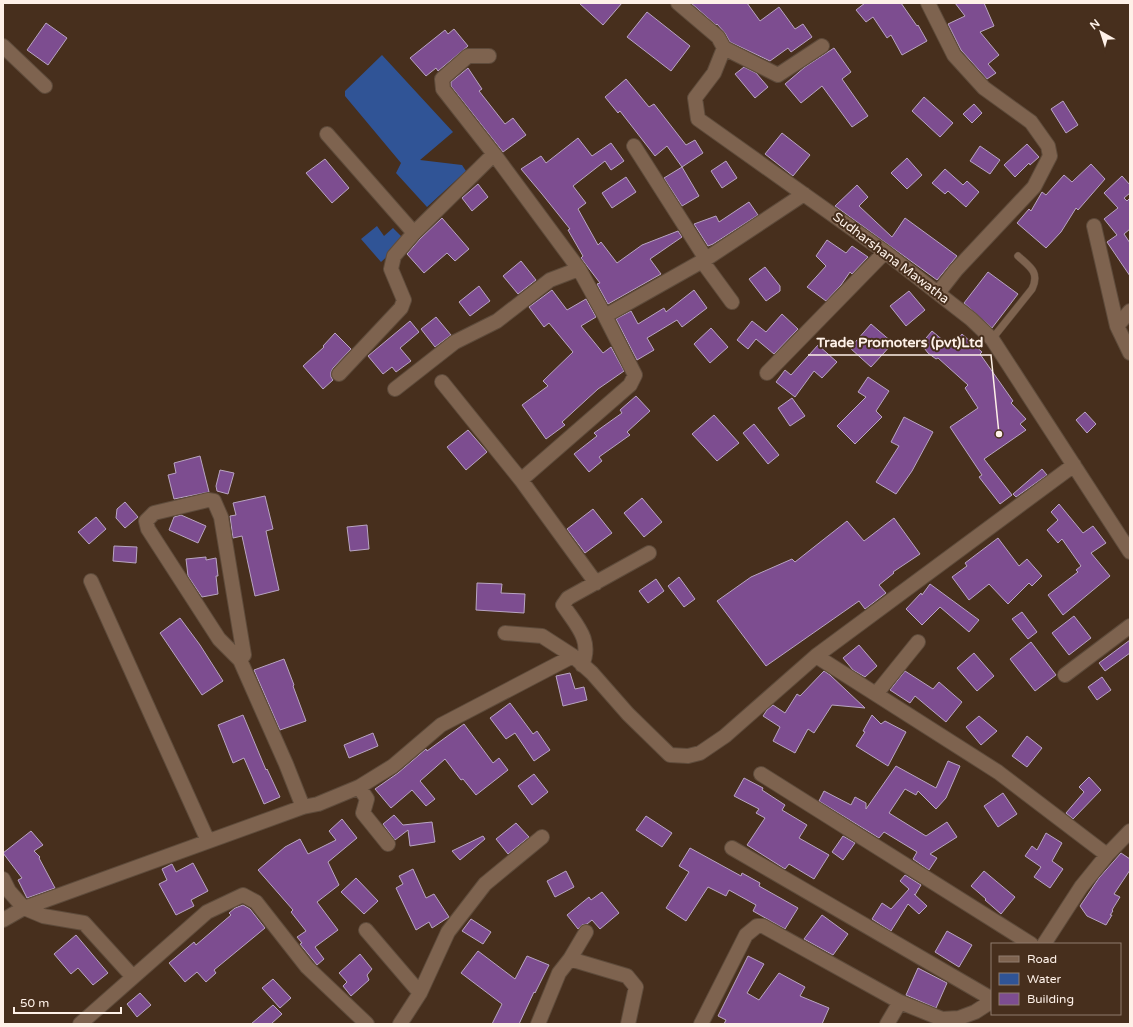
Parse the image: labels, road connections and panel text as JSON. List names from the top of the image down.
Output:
{
  "streets": {
    "street": ["Sudharshana Mawatha"]
  },
  "places": ["Trade Promoters (pvt)Ltd"],
  "legend": ["Road", "Water", "Building"],
  "scale_bar": "50 m",
  "north": "top left"
}
